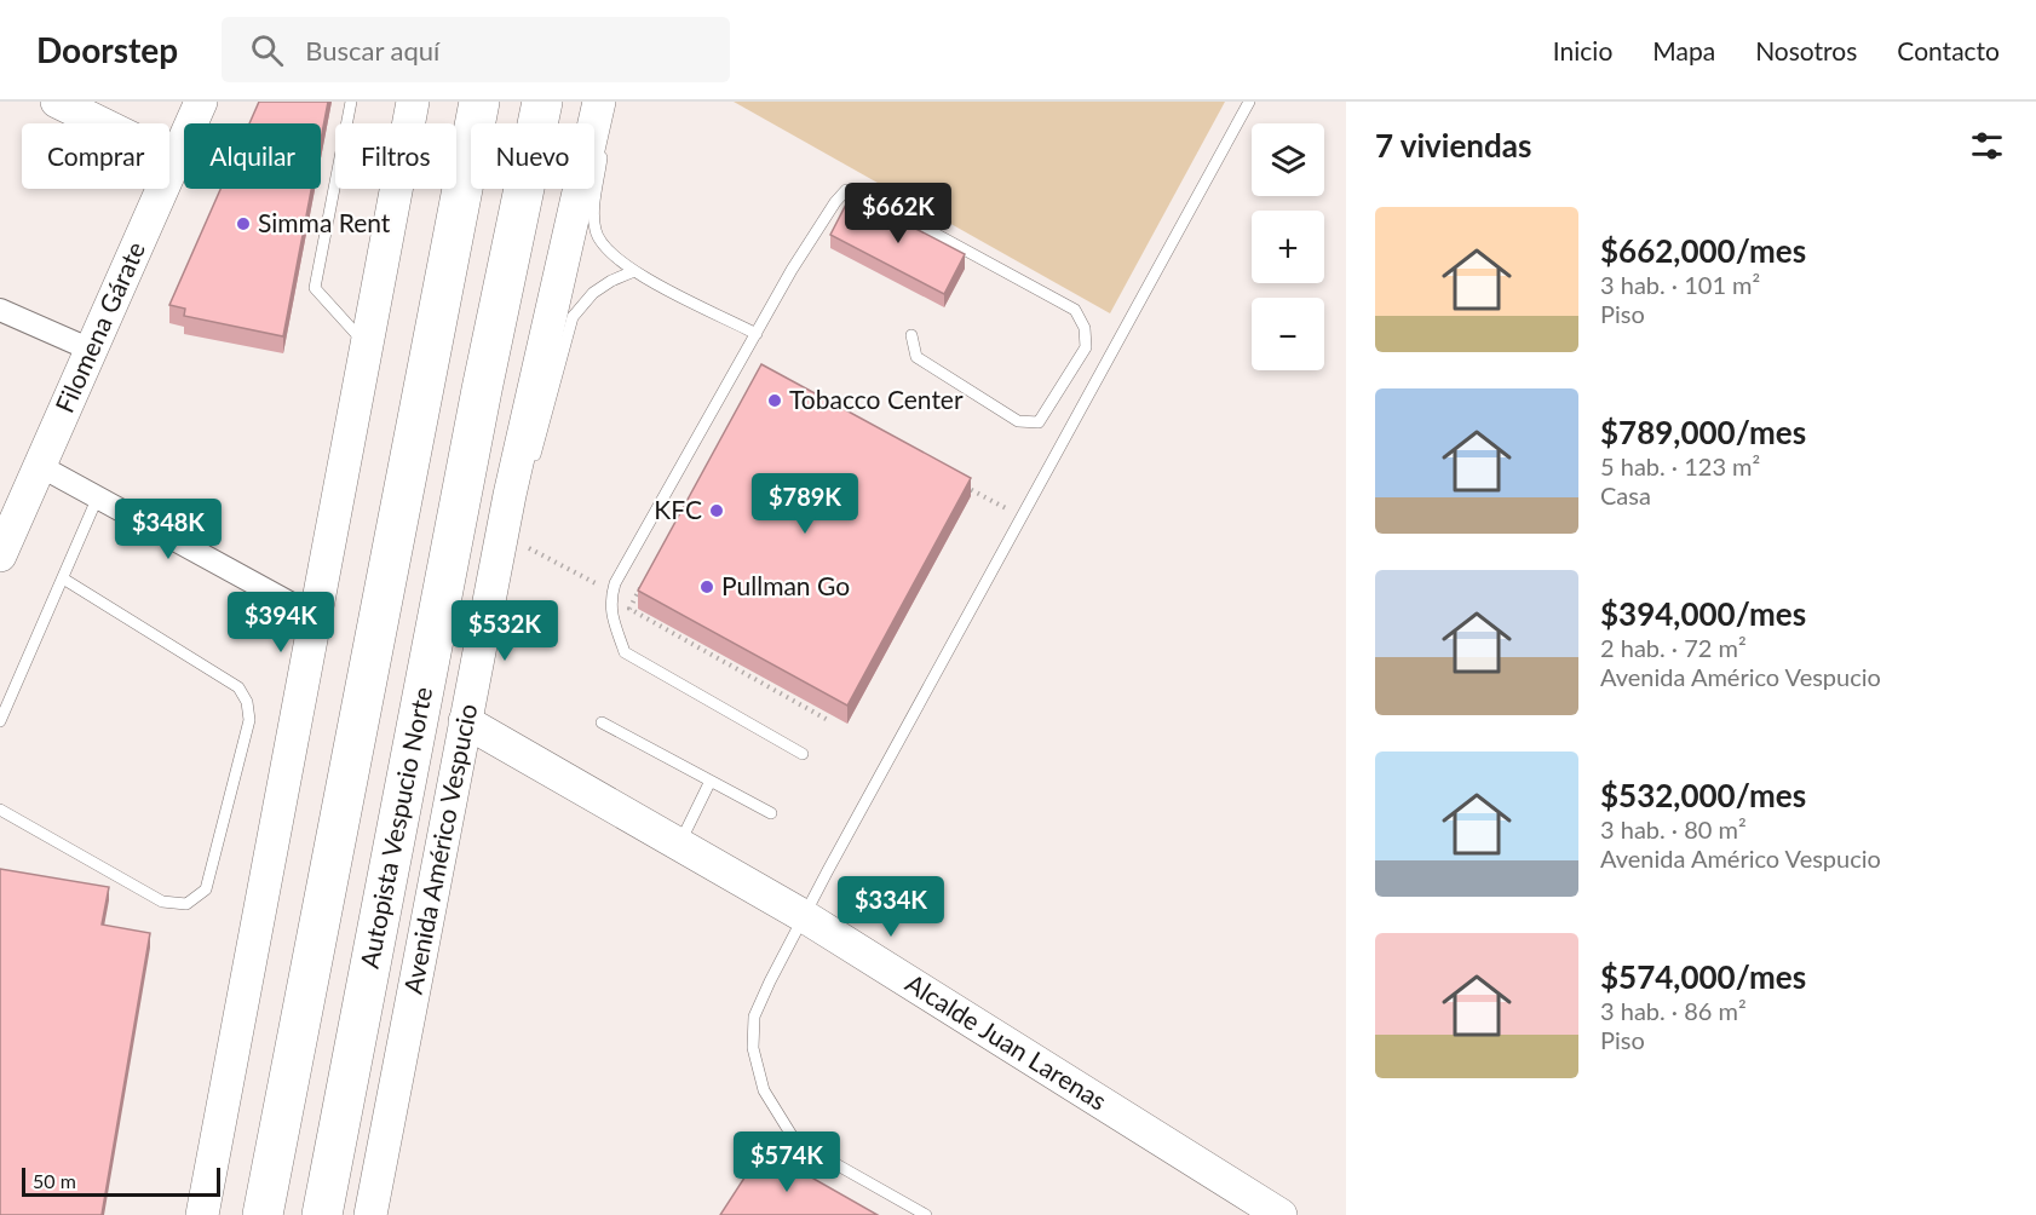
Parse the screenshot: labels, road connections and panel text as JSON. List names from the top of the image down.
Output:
{
  "streets": {
    "highway": ["Autopista Vespucio Norte"],
    "main road": ["Filomena Gárate", "Avenida Américo Vespucio", "Alcalde Juan Larenas"]
  },
  "crossings": [
    ["Avenida Américo Vespucio", "Alcalde Juan Larenas"]
  ],
  "places": [
    "Simma Rent",
    "Tobacco Center",
    "KFC",
    "Pullman Go"
  ],
  "scale_bar": "50 m",
  "page": {
    "header": "Doorstep",
    "search": "Buscar aquí",
    "nav": [
      "Inicio",
      "Mapa",
      "Nosotros",
      "Contacto"
    ],
    "heading": "7 viviendas",
    "map_buttons": ["+", "−"],
    "chip": [
      "Comprar",
      "Alquilar",
      "Filtros",
      "Nuevo"
    ],
    "price": [
      "$662K",
      "$789K",
      "$348K",
      "$394K",
      "$532K",
      "$334K",
      "$574K"
    ],
    "list": [
      {
        "name": "$662,000/mes",
        "note": "3 hab. · 101 m² · Piso"
      },
      {
        "name": "$789,000/mes",
        "note": "5 hab. · 123 m² · Casa"
      },
      {
        "name": "$394,000/mes",
        "note": "2 hab. · 72 m² · Avenida Américo Vespucio"
      },
      {
        "name": "$532,000/mes",
        "note": "3 hab. · 80 m² · Avenida Américo Vespucio"
      },
      {
        "name": "$574,000/mes",
        "note": "3 hab. · 86 m² · Piso"
      }
    ],
    "scale": "50 m"
  }
}
